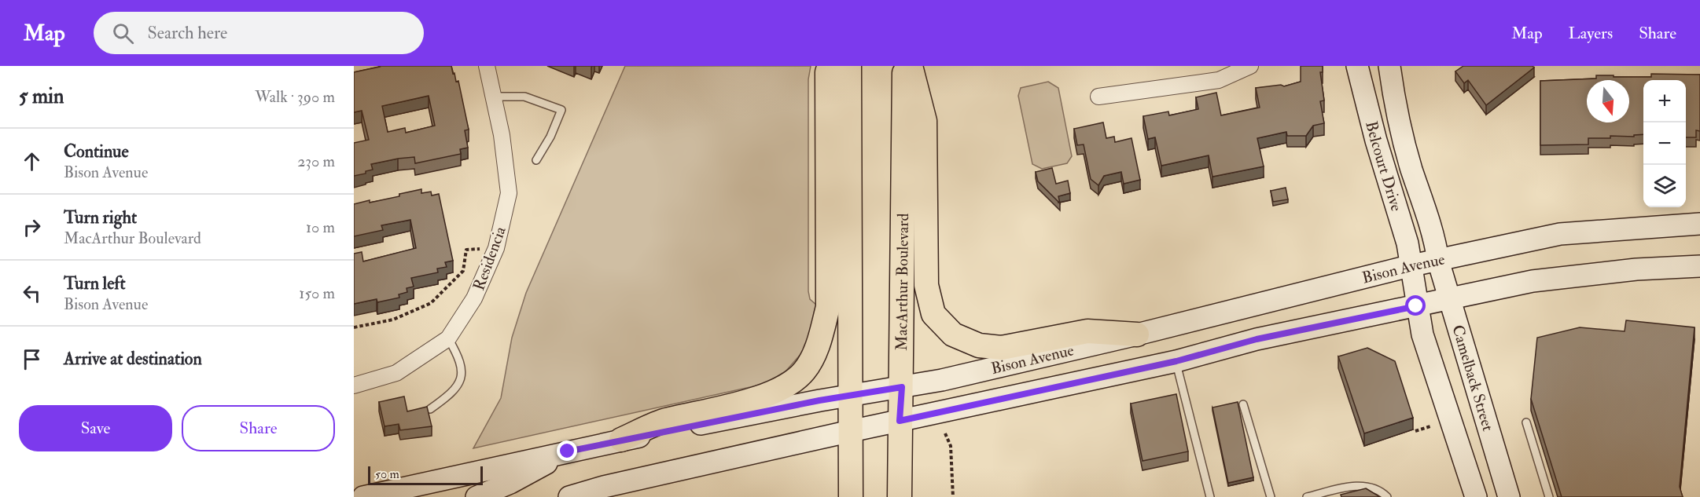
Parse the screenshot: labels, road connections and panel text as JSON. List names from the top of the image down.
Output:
{
  "streets": {
    "main road": [
      "Belcourt Drive",
      "Bison Avenue",
      "MacArthur Boulevard",
      "Camelback Street"
    ],
    "street": ["Residencia"]
  },
  "crossings": [
    ["Belcourt Drive", "Bison Avenue"],
    ["Belcourt Drive", "Camelback Street"],
    ["Bison Avenue", "MacArthur Boulevard"],
    ["Bison Avenue", "Camelback Street"]
  ],
  "scale_bar": "50 m",
  "north": "bottom",
  "page": {
    "header": "Map",
    "search": "Search here",
    "nav": ["Map", "Layers", "Share"],
    "heading": ["5 min", "Walk · 390 m"],
    "map_buttons": ["+", "−"],
    "list": [
      ["Continue", "Bison Avenue", "230 m"],
      ["Turn right", "MacArthur Boulevard", "10 m"],
      ["Turn left", "Bison Avenue", "150 m"],
      "Arrive at destination"
    ],
    "buttons": ["Save", "Share"],
    "scale": "50 m"
  }
}
